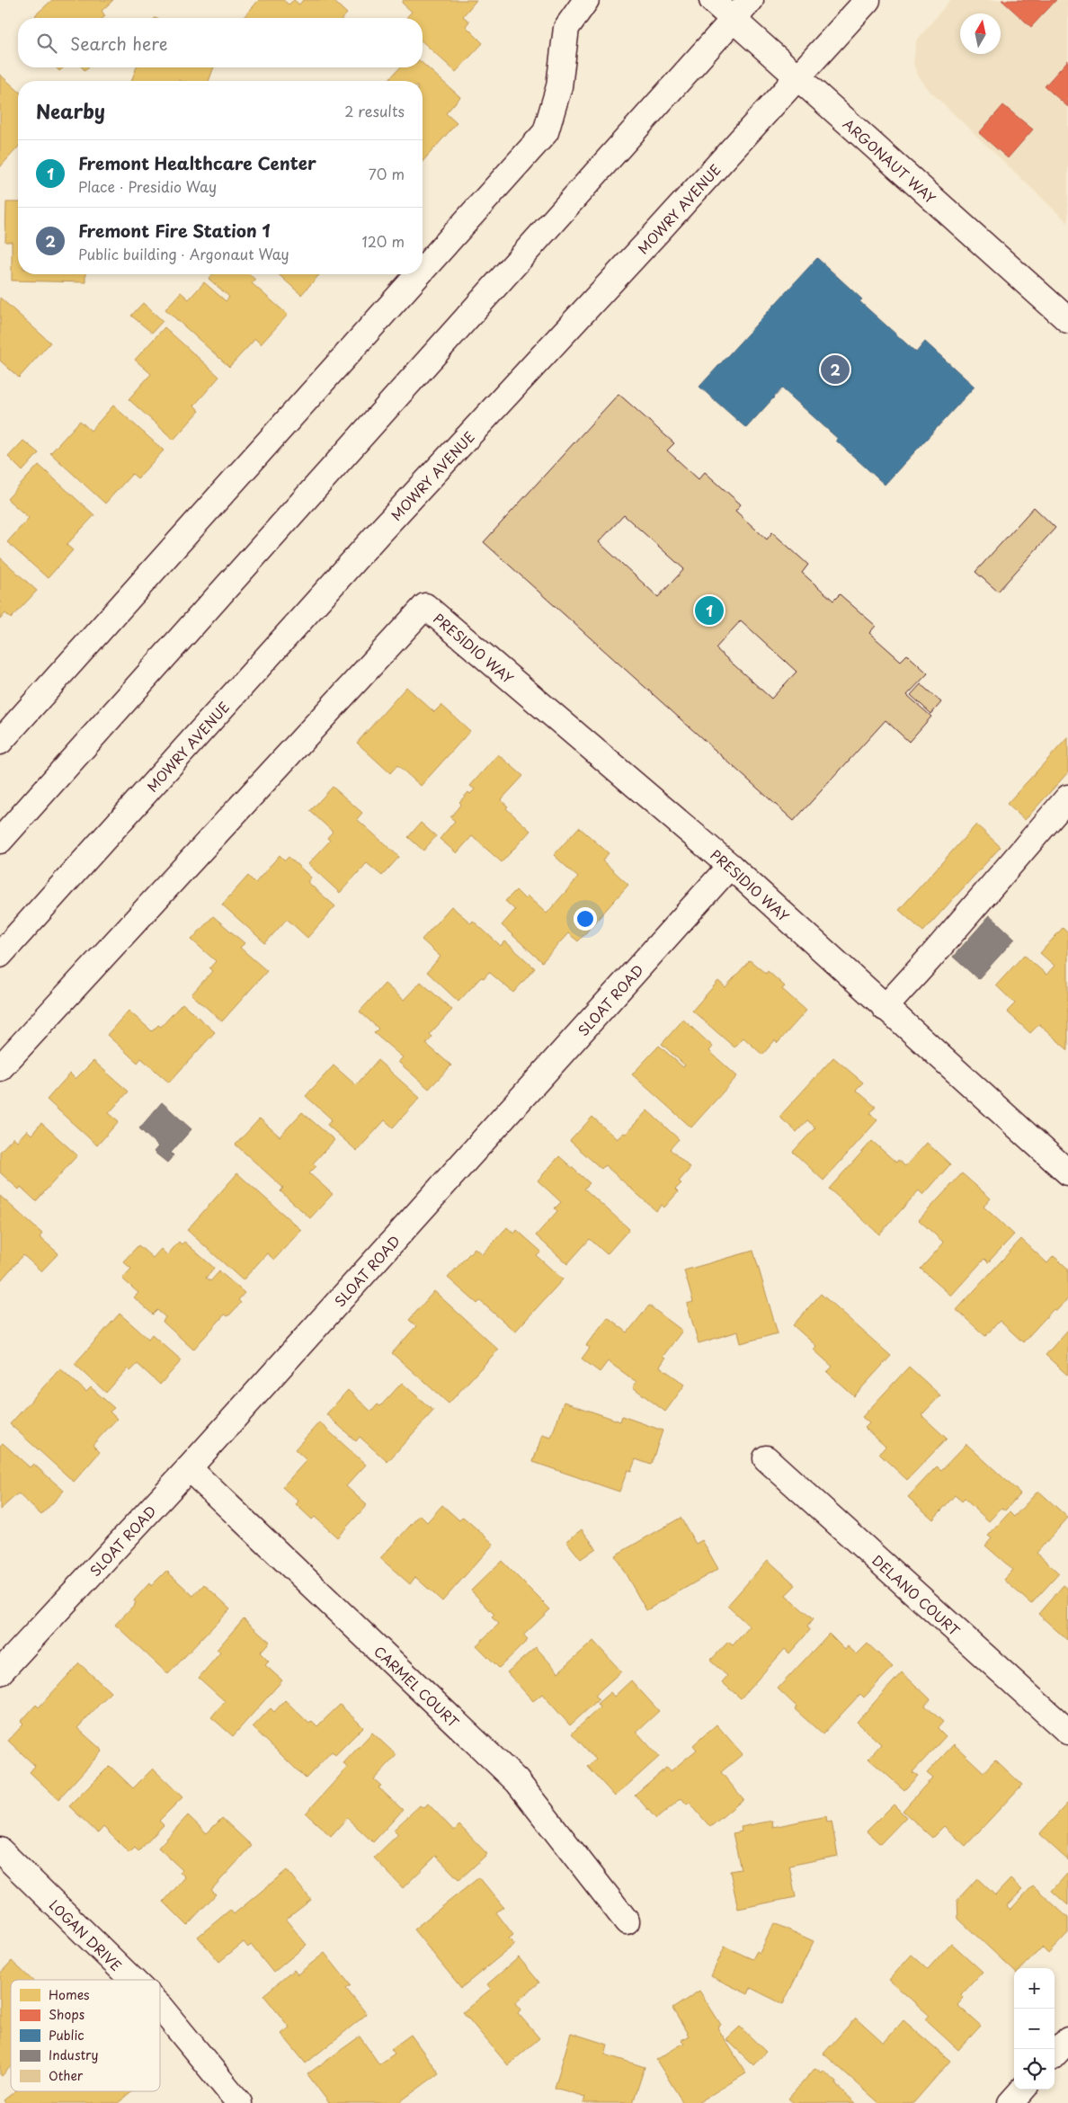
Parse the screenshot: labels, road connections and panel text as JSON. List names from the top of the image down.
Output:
{
  "streets": {
    "street": [
      "ARGONAUT WAY",
      "MOWRY AVENUE",
      "PRESIDIO WAY",
      "SLOAT ROAD",
      "DELANO COURT",
      "CARMEL COURT",
      "LOGAN DRIVE"
    ]
  },
  "crossings": [
    ["ARGONAUT WAY", "MOWRY AVENUE"],
    ["PRESIDIO WAY", "SLOAT ROAD"],
    ["SLOAT ROAD", "CARMEL COURT"]
  ],
  "legend": [
    "Homes",
    "Shops",
    "Public",
    "Industry",
    "Other"
  ],
  "north": "top",
  "page": {
    "search": "Search here",
    "heading": ["Nearby", "2 results"],
    "list": [
      {
        "mark": "1",
        "name": "Fremont Healthcare Center",
        "note": "Place · Presidio Way",
        "value": "70 m"
      },
      {
        "mark": "2",
        "name": "Fremont Fire Station 1",
        "note": "Public building · Argonaut Way",
        "value": "120 m"
      }
    ],
    "pins": ["2", "1"],
    "map_buttons": ["+", "−"]
  }
}
